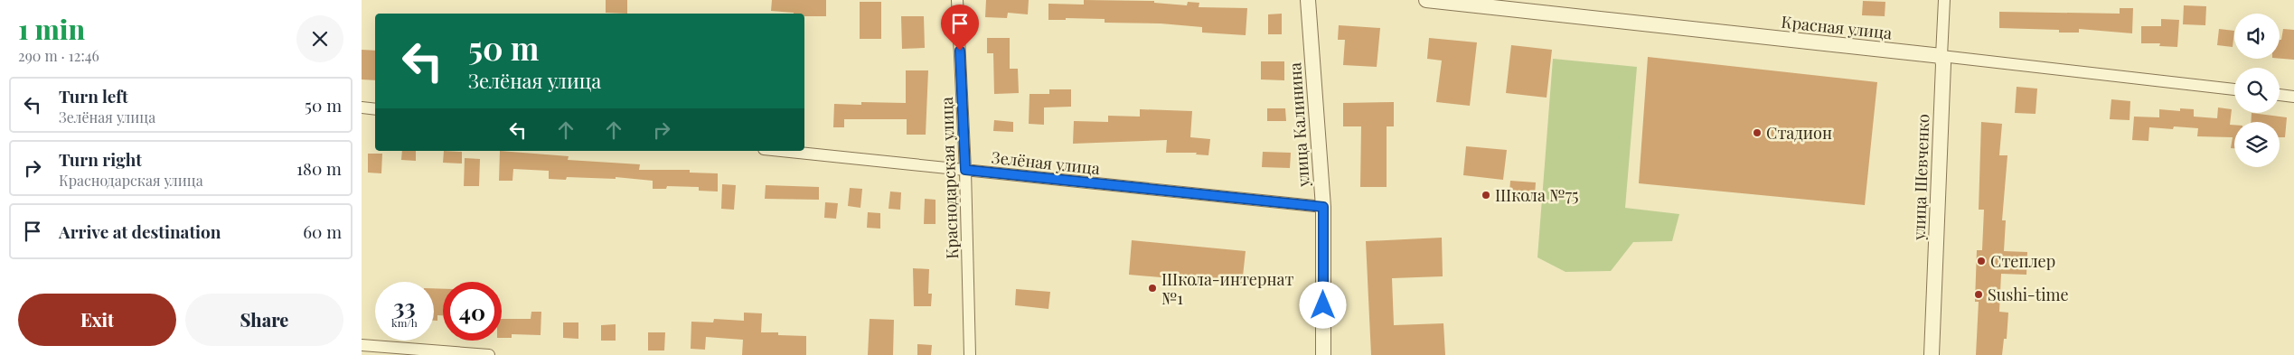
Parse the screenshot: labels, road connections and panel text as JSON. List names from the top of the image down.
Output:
{
  "streets": {
    "street": [
      "Красная улица",
      "улица Калинина",
      "Зелёная улица",
      "улица Шевченко",
      "Краснодарская улица"
    ]
  },
  "crossings": [
    ["Красная улица", "улица Шевченко"],
    ["улица Калинина", "Зелёная улица"],
    ["Зелёная улица", "Краснодарская улица"]
  ],
  "places": [
    "Стадион",
    "Школа №75",
    "Степлер",
    "Школа-интернат №1",
    "Sushi-time"
  ],
  "page": {
    "heading": ["1 min", "290 m · 12:46"],
    "turn": ["50 m", "Зелёная улица"],
    "list": [
      {
        "name": "Turn left",
        "note": "Зелёная улица",
        "value": "50 m"
      },
      {
        "name": "Turn right",
        "note": "Краснодарская улица",
        "value": "180 m"
      },
      {
        "name": "Arrive at destination",
        "value": "60 m"
      }
    ],
    "speed": "33 km/h",
    "limit": "40",
    "buttons": ["Exit", "Share"]
  }
}
